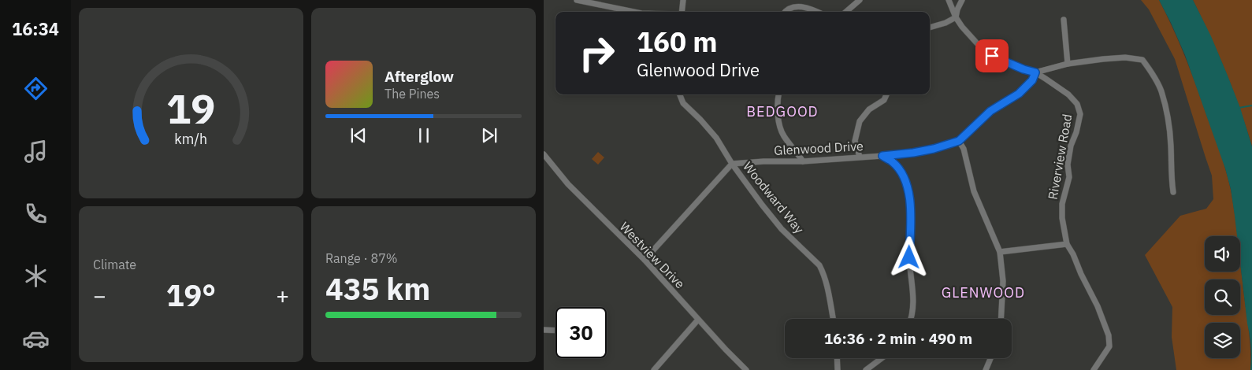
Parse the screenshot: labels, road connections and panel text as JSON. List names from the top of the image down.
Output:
{
  "streets": {
    "street": [
      "Glenwood Drive",
      "Riverview Road",
      "Woodward Way",
      "Westview Drive"
    ]
  },
  "crossings": [
    ["Glenwood Drive", "Woodward Way"]
  ],
  "districts": ["BEDGOOD", "GLENWOOD"],
  "page": {
    "tabs": "16:34",
    "turn": ["160 m", "Glenwood Drive"],
    "song": ["Afterglow", "The Pines"],
    "tile": [
      "Climate",
      ["Range · 87%", "435 km"]
    ],
    "heat": ["−", "19°", "+"],
    "limit": "30",
    "trip": "16:36 · 2 min · 490 m",
    "gauge": ["19", "km/h"]
  }
}
